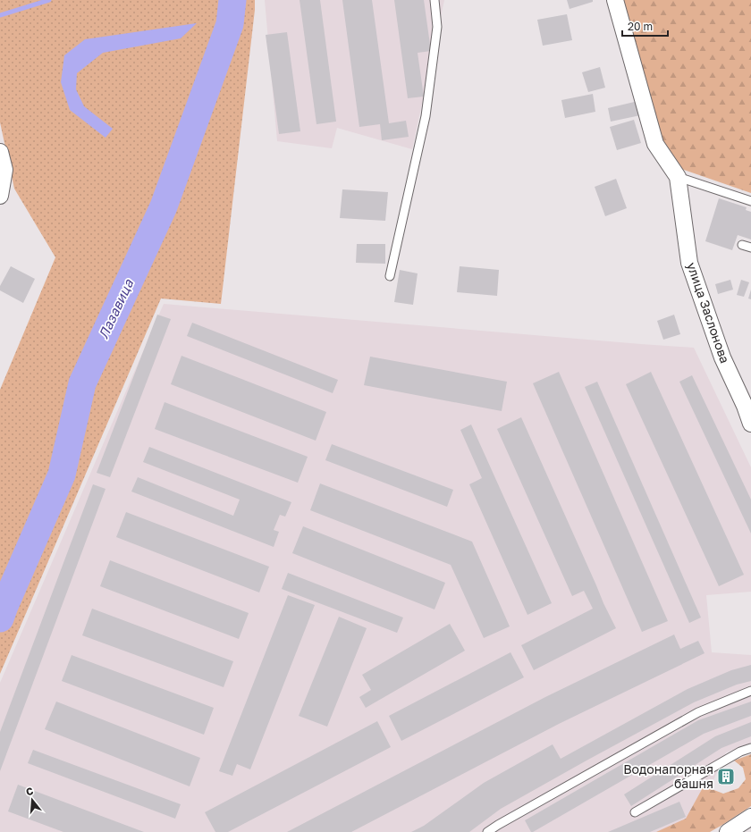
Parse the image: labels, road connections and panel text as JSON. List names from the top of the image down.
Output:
{
  "streets": {
    "street": ["улица Заслонова"]
  },
  "water": ["Лазавица"],
  "places": {
    "building": ["Водонапорная башня"]
  },
  "scale_bar": "20 m",
  "north": "top"
}
